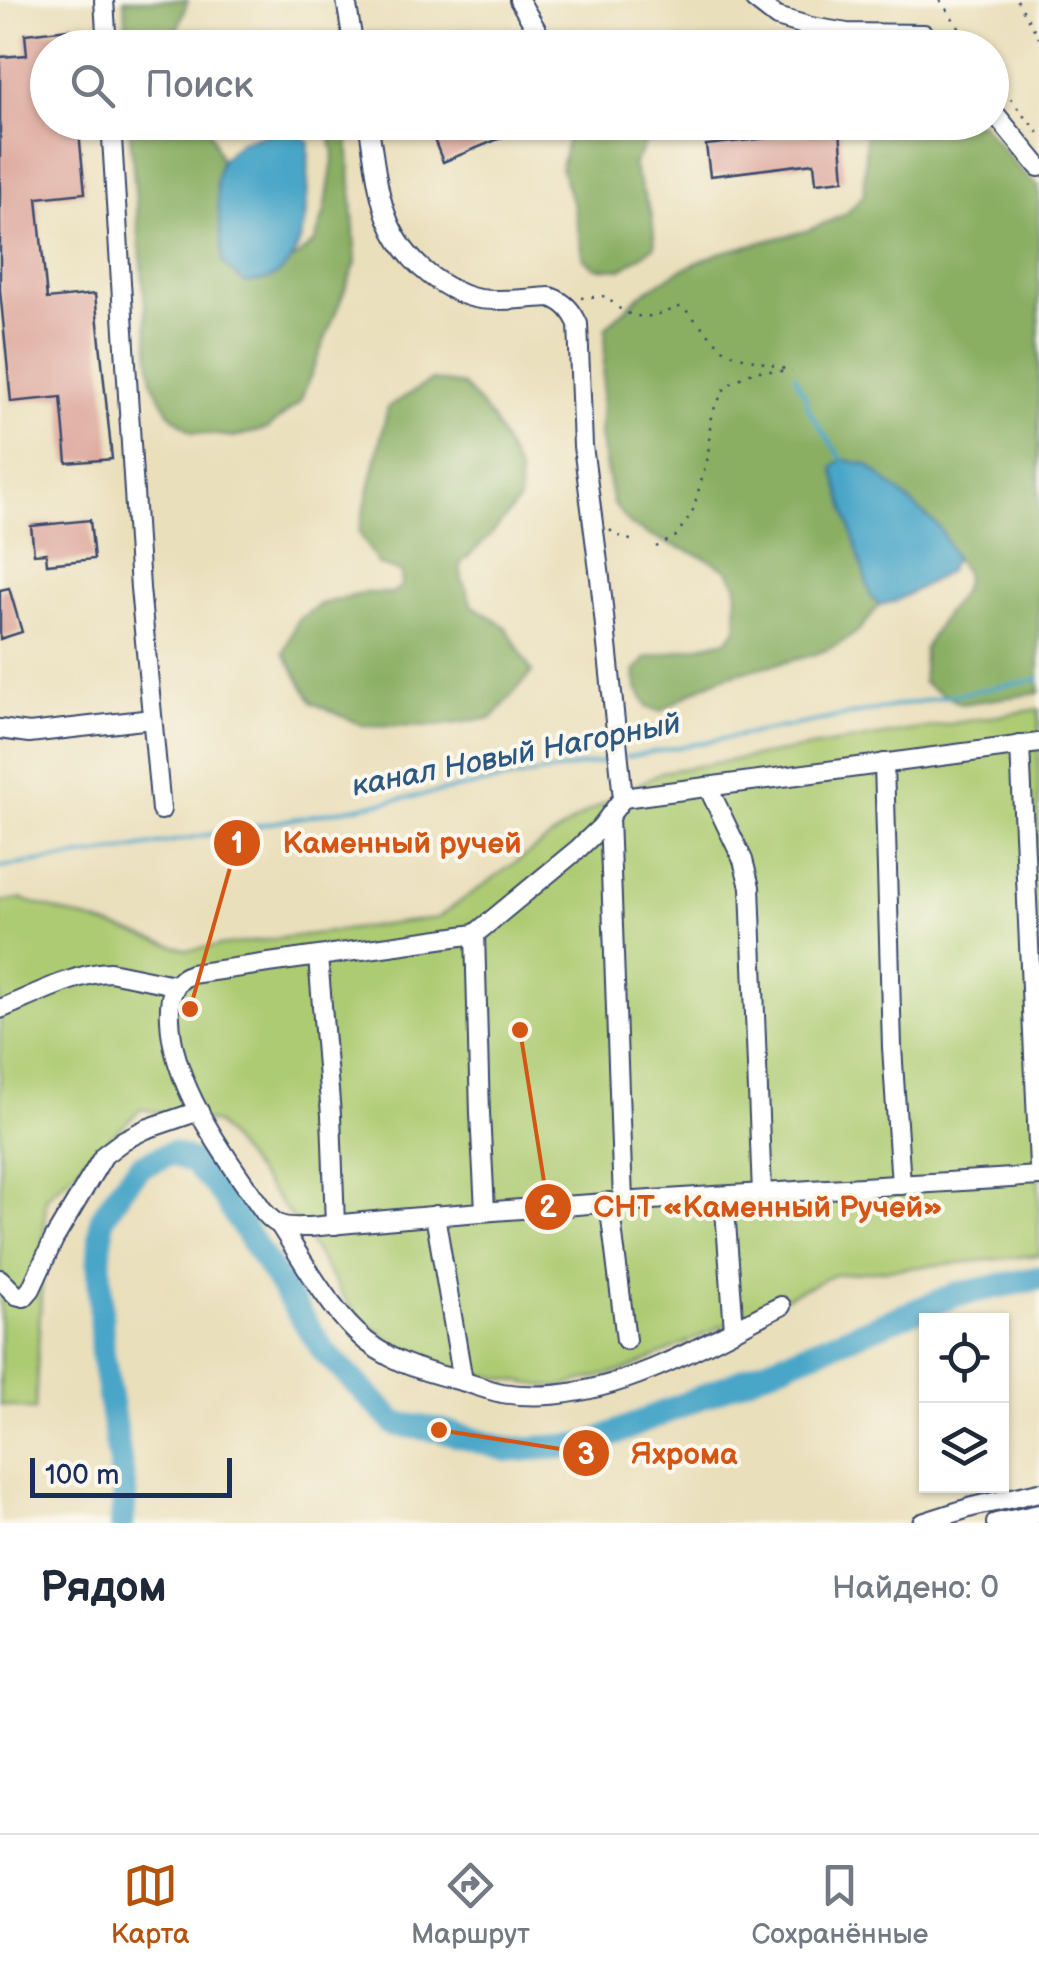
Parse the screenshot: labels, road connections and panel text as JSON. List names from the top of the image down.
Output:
{
  "water": ["канал Новый Нагорный"],
  "places": ["Каменный ручей", "СНТ «Каменный Ручей»", "Яхрома"],
  "scale_bar": "100 m",
  "page": {
    "search": "Поиск",
    "scale": "100 m",
    "heading": ["Рядом", "Найдено: 0"],
    "nav": ["Карта", "Маршрут", "Сохранённые"]
  }
}
